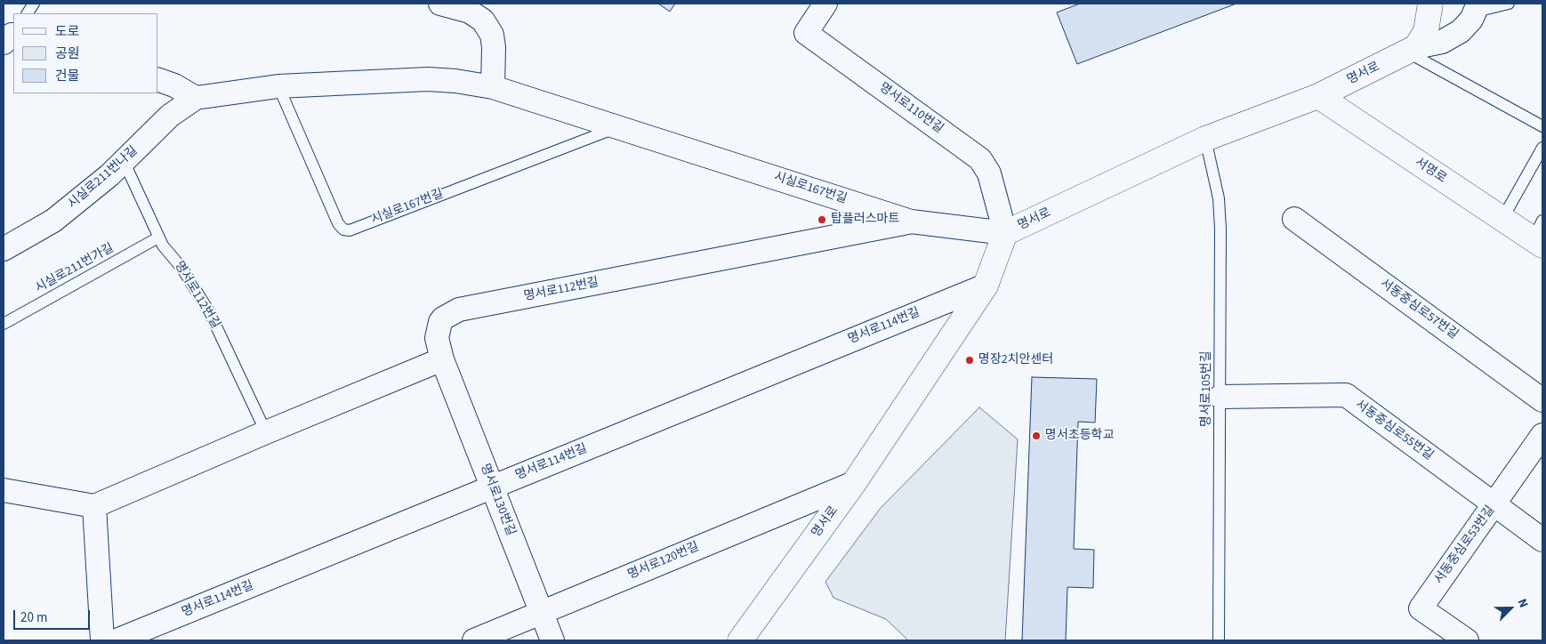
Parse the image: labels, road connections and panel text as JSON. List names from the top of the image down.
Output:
{
  "streets": {
    "street": [
      "명서로",
      "명서로110번길",
      "서명로",
      "시실로211번나길",
      "시실로167번길",
      "명서로112번길",
      "서동중심로57번길",
      "명서로114번길",
      "서동중심로55번길",
      "명서로130번길",
      "서동중심로53번길",
      "명서로120번길"
    ],
    "lane": ["시실로211번가길", "명서로105번길"]
  },
  "crossings": [
    ["명서로", "명서로110번길"],
    ["명서로", "서명로"],
    ["명서로", "시실로167번길"],
    ["명서로", "명서로114번길"],
    ["명서로", "명서로105번길"],
    ["명서로", "명서로120번길"],
    ["명서로110번길", "시실로167번길"],
    ["시실로211번나길", "시실로167번길"],
    ["시실로211번나길", "명서로112번길"],
    ["시실로167번길", "명서로112번길"],
    ["시실로211번가길", "명서로112번길"],
    ["명서로112번길", "명서로130번길"],
    ["명서로114번길", "명서로130번길"],
    ["명서로105번길", "서동중심로55번길"],
    ["서동중심로55번길", "서동중심로53번길"],
    ["명서로130번길", "명서로120번길"]
  ],
  "places": ["탑플러스마트", "명장2치안센터", "명서초등학교"],
  "legend": ["도로", "공원", "건물"],
  "scale_bar": "20 m",
  "north": "top right"
}
